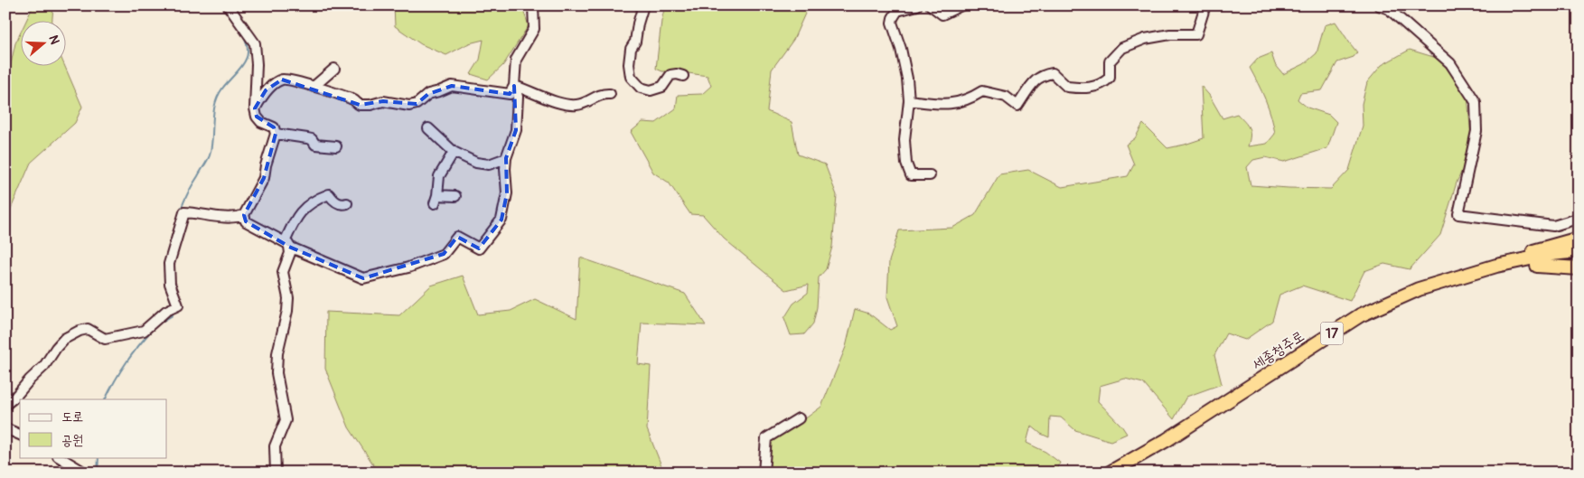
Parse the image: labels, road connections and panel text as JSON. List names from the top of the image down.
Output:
{
  "streets": {
    "highway": ["17", "세종청주로"]
  },
  "legend": ["도로", "공원"],
  "north": "right"
}
